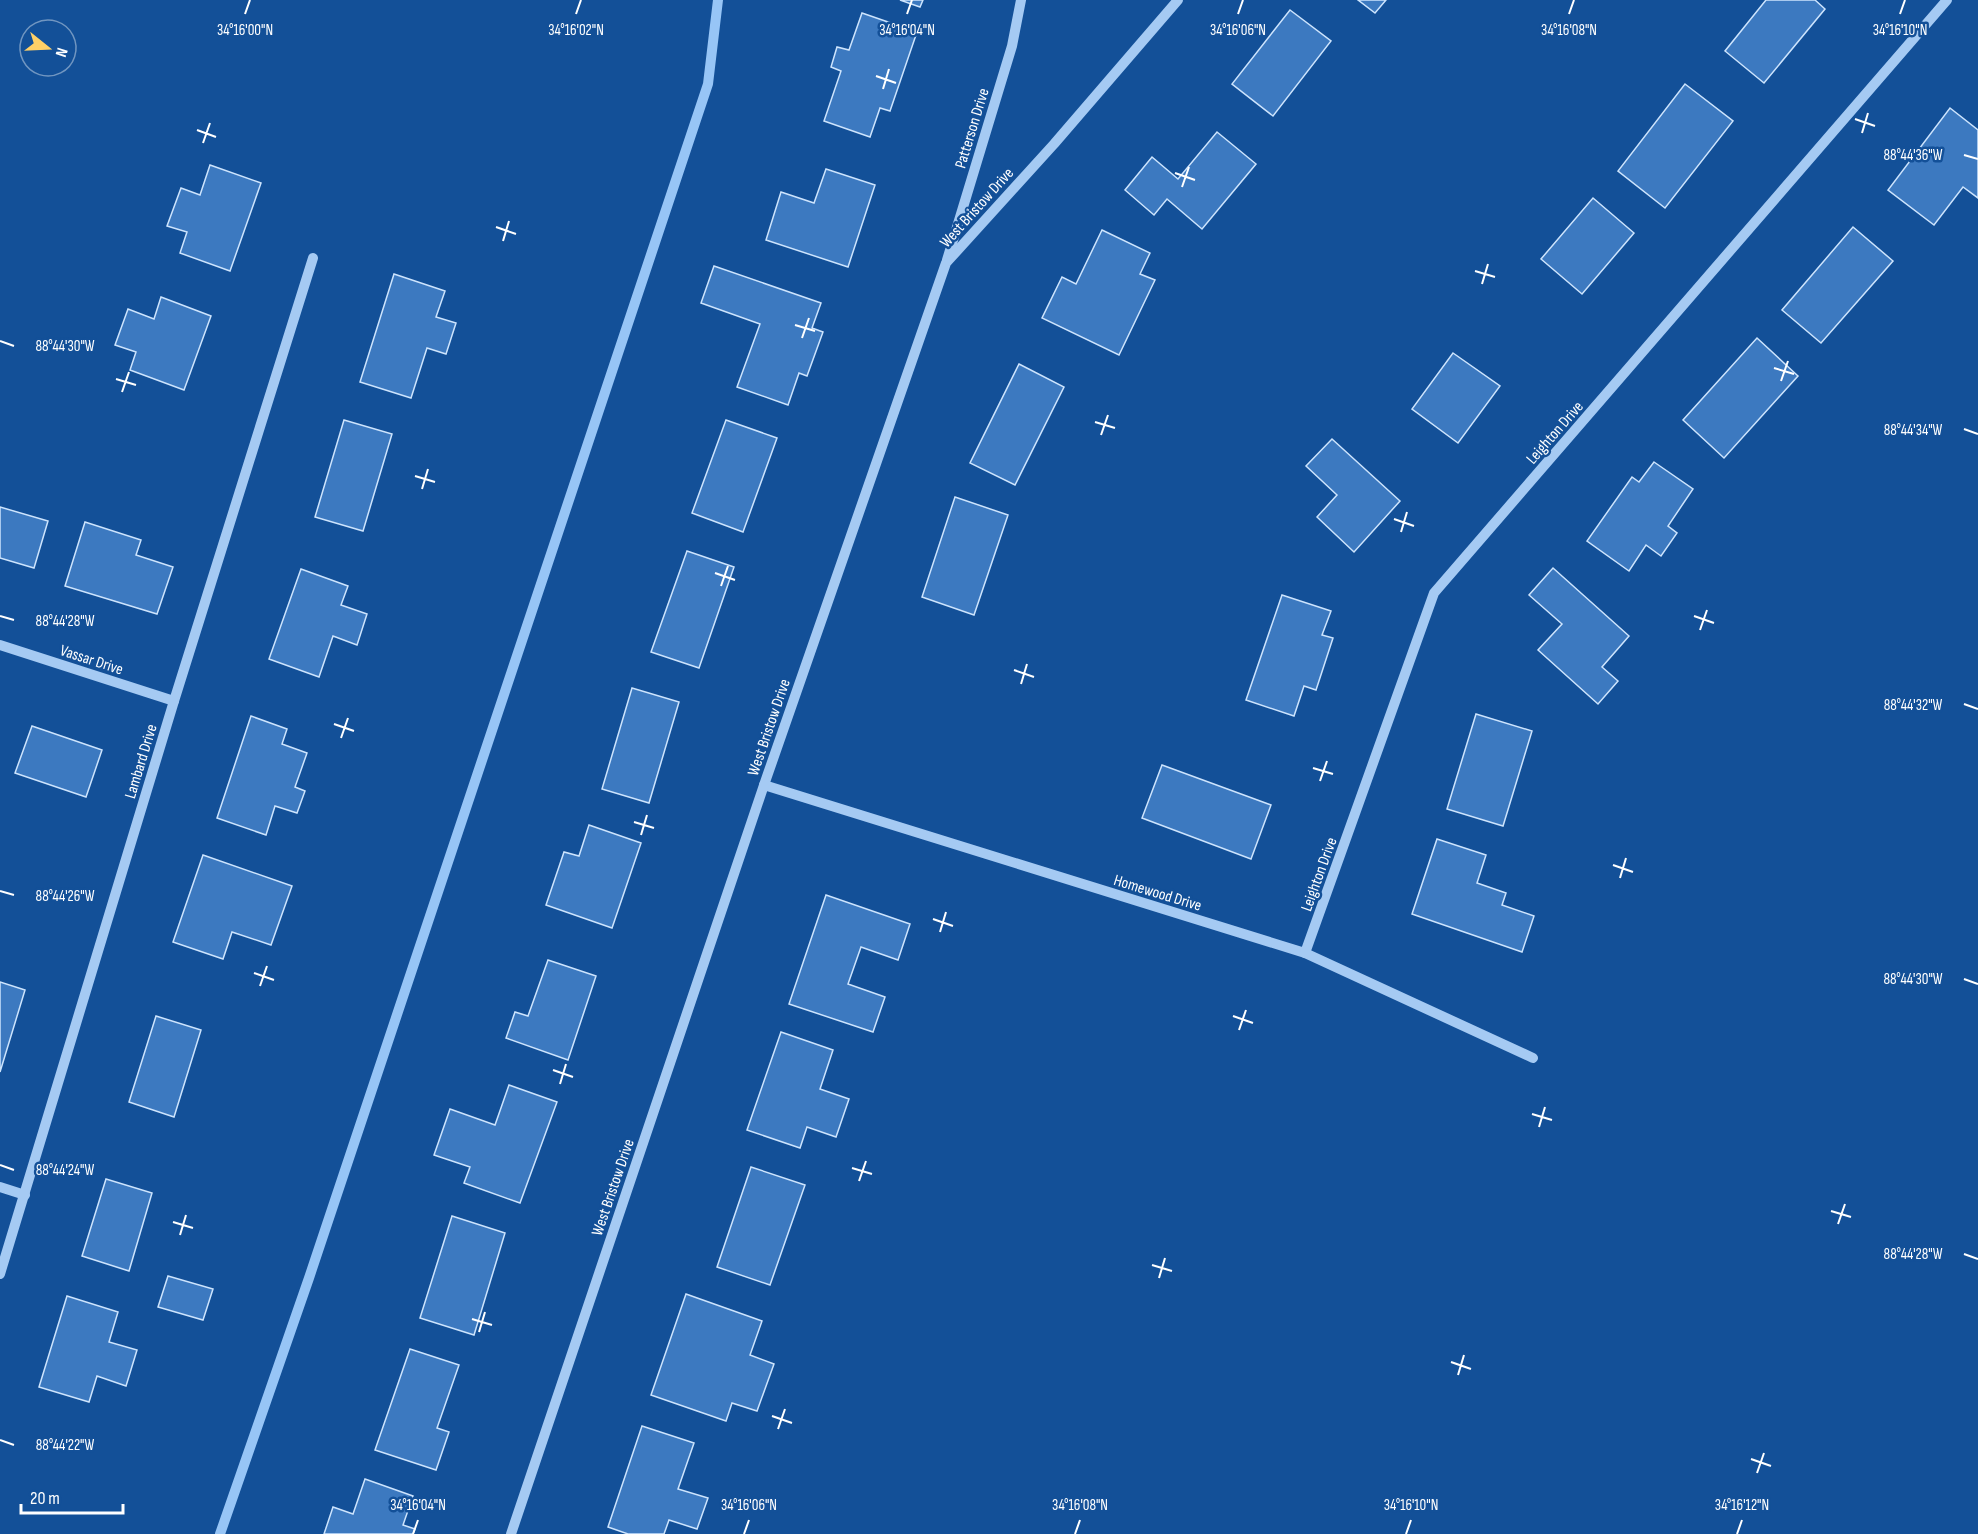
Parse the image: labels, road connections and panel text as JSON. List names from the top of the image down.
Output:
{
  "streets": {
    "street": [
      "Patterson Drive",
      "West Bristow Drive",
      "Leighton Drive",
      "Vassar Drive",
      "Lambard Drive",
      "Homewood Drive"
    ]
  },
  "crossings": [
    ["Patterson Drive", "West Bristow Drive"],
    ["West Bristow Drive", "Homewood Drive"],
    ["Leighton Drive", "Homewood Drive"],
    ["Vassar Drive", "Lambard Drive"]
  ],
  "scale_bar": "20 m",
  "north": "right",
  "coordinates": [
    "34°16'00\"N",
    "34°16'02\"N",
    "34°16'04\"N",
    "34°16'06\"N",
    "34°16'08\"N",
    "34°16'10\"N",
    "88°44'36\"W",
    "88°44'30\"W",
    "88°44'34\"W",
    "88°44'28\"W",
    "88°44'32\"W",
    "88°44'26\"W",
    "88°44'24\"W",
    "88°44'22\"W",
    "34°16'12\"N"
  ]
}
